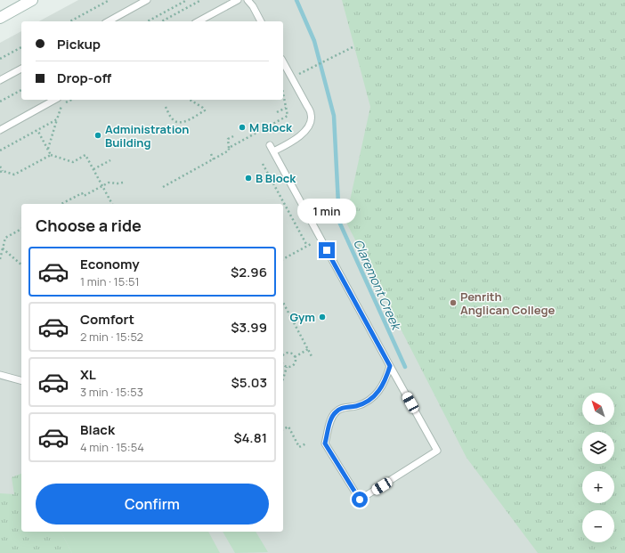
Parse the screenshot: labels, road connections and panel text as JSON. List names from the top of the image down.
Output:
{
  "water": ["Claremont Creek"],
  "places": [
    "M Block",
    "Administration Building",
    "B Block",
    "Penrith Anglican College",
    "Gym"
  ],
  "north": "top left",
  "page": {
    "banner": ["Pickup", "Drop-off"],
    "bubble": "1 min",
    "heading": "Choose a ride",
    "list": [
      {
        "name": "Economy",
        "note": "1 min · 15:51",
        "value": "$2.96"
      },
      {
        "name": "Comfort",
        "note": "2 min · 15:52",
        "value": "$3.99"
      },
      {
        "name": "XL",
        "note": "3 min · 15:53",
        "value": "$5.03"
      },
      {
        "name": "Black",
        "note": "4 min · 15:54",
        "value": "$4.81"
      }
    ],
    "map_buttons": ["+", "−"],
    "buttons": "Confirm"
  }
}
